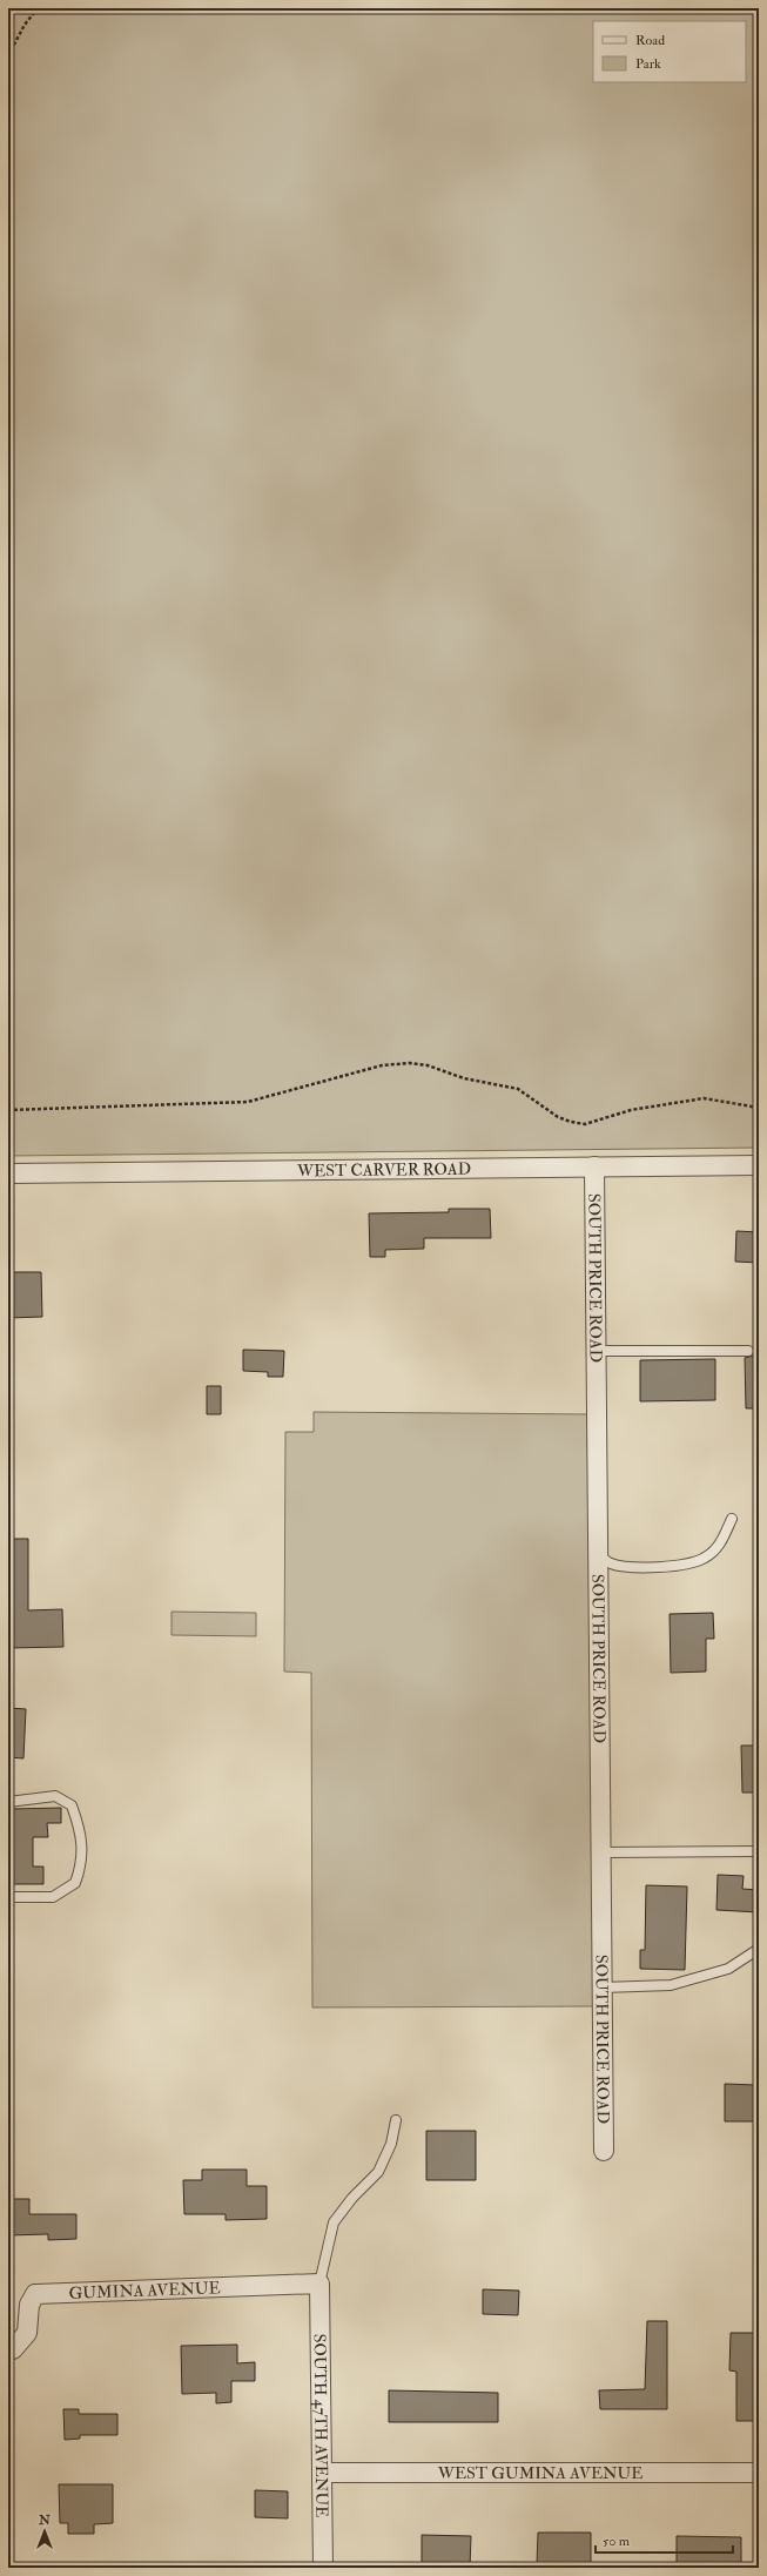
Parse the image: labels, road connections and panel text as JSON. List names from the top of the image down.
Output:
{
  "streets": {
    "street": [
      "WEST CARVER ROAD",
      "SOUTH PRICE ROAD",
      "GUMINA AVENUE",
      "SOUTH 47TH AVENUE",
      "WEST GUMINA AVENUE"
    ]
  },
  "crossings": [
    ["WEST CARVER ROAD", "SOUTH PRICE ROAD"],
    ["GUMINA AVENUE", "SOUTH 47TH AVENUE"],
    ["SOUTH 47TH AVENUE", "WEST GUMINA AVENUE"]
  ],
  "legend": ["Road", "Park"],
  "scale_bar": "50 m",
  "north": "top"
}
